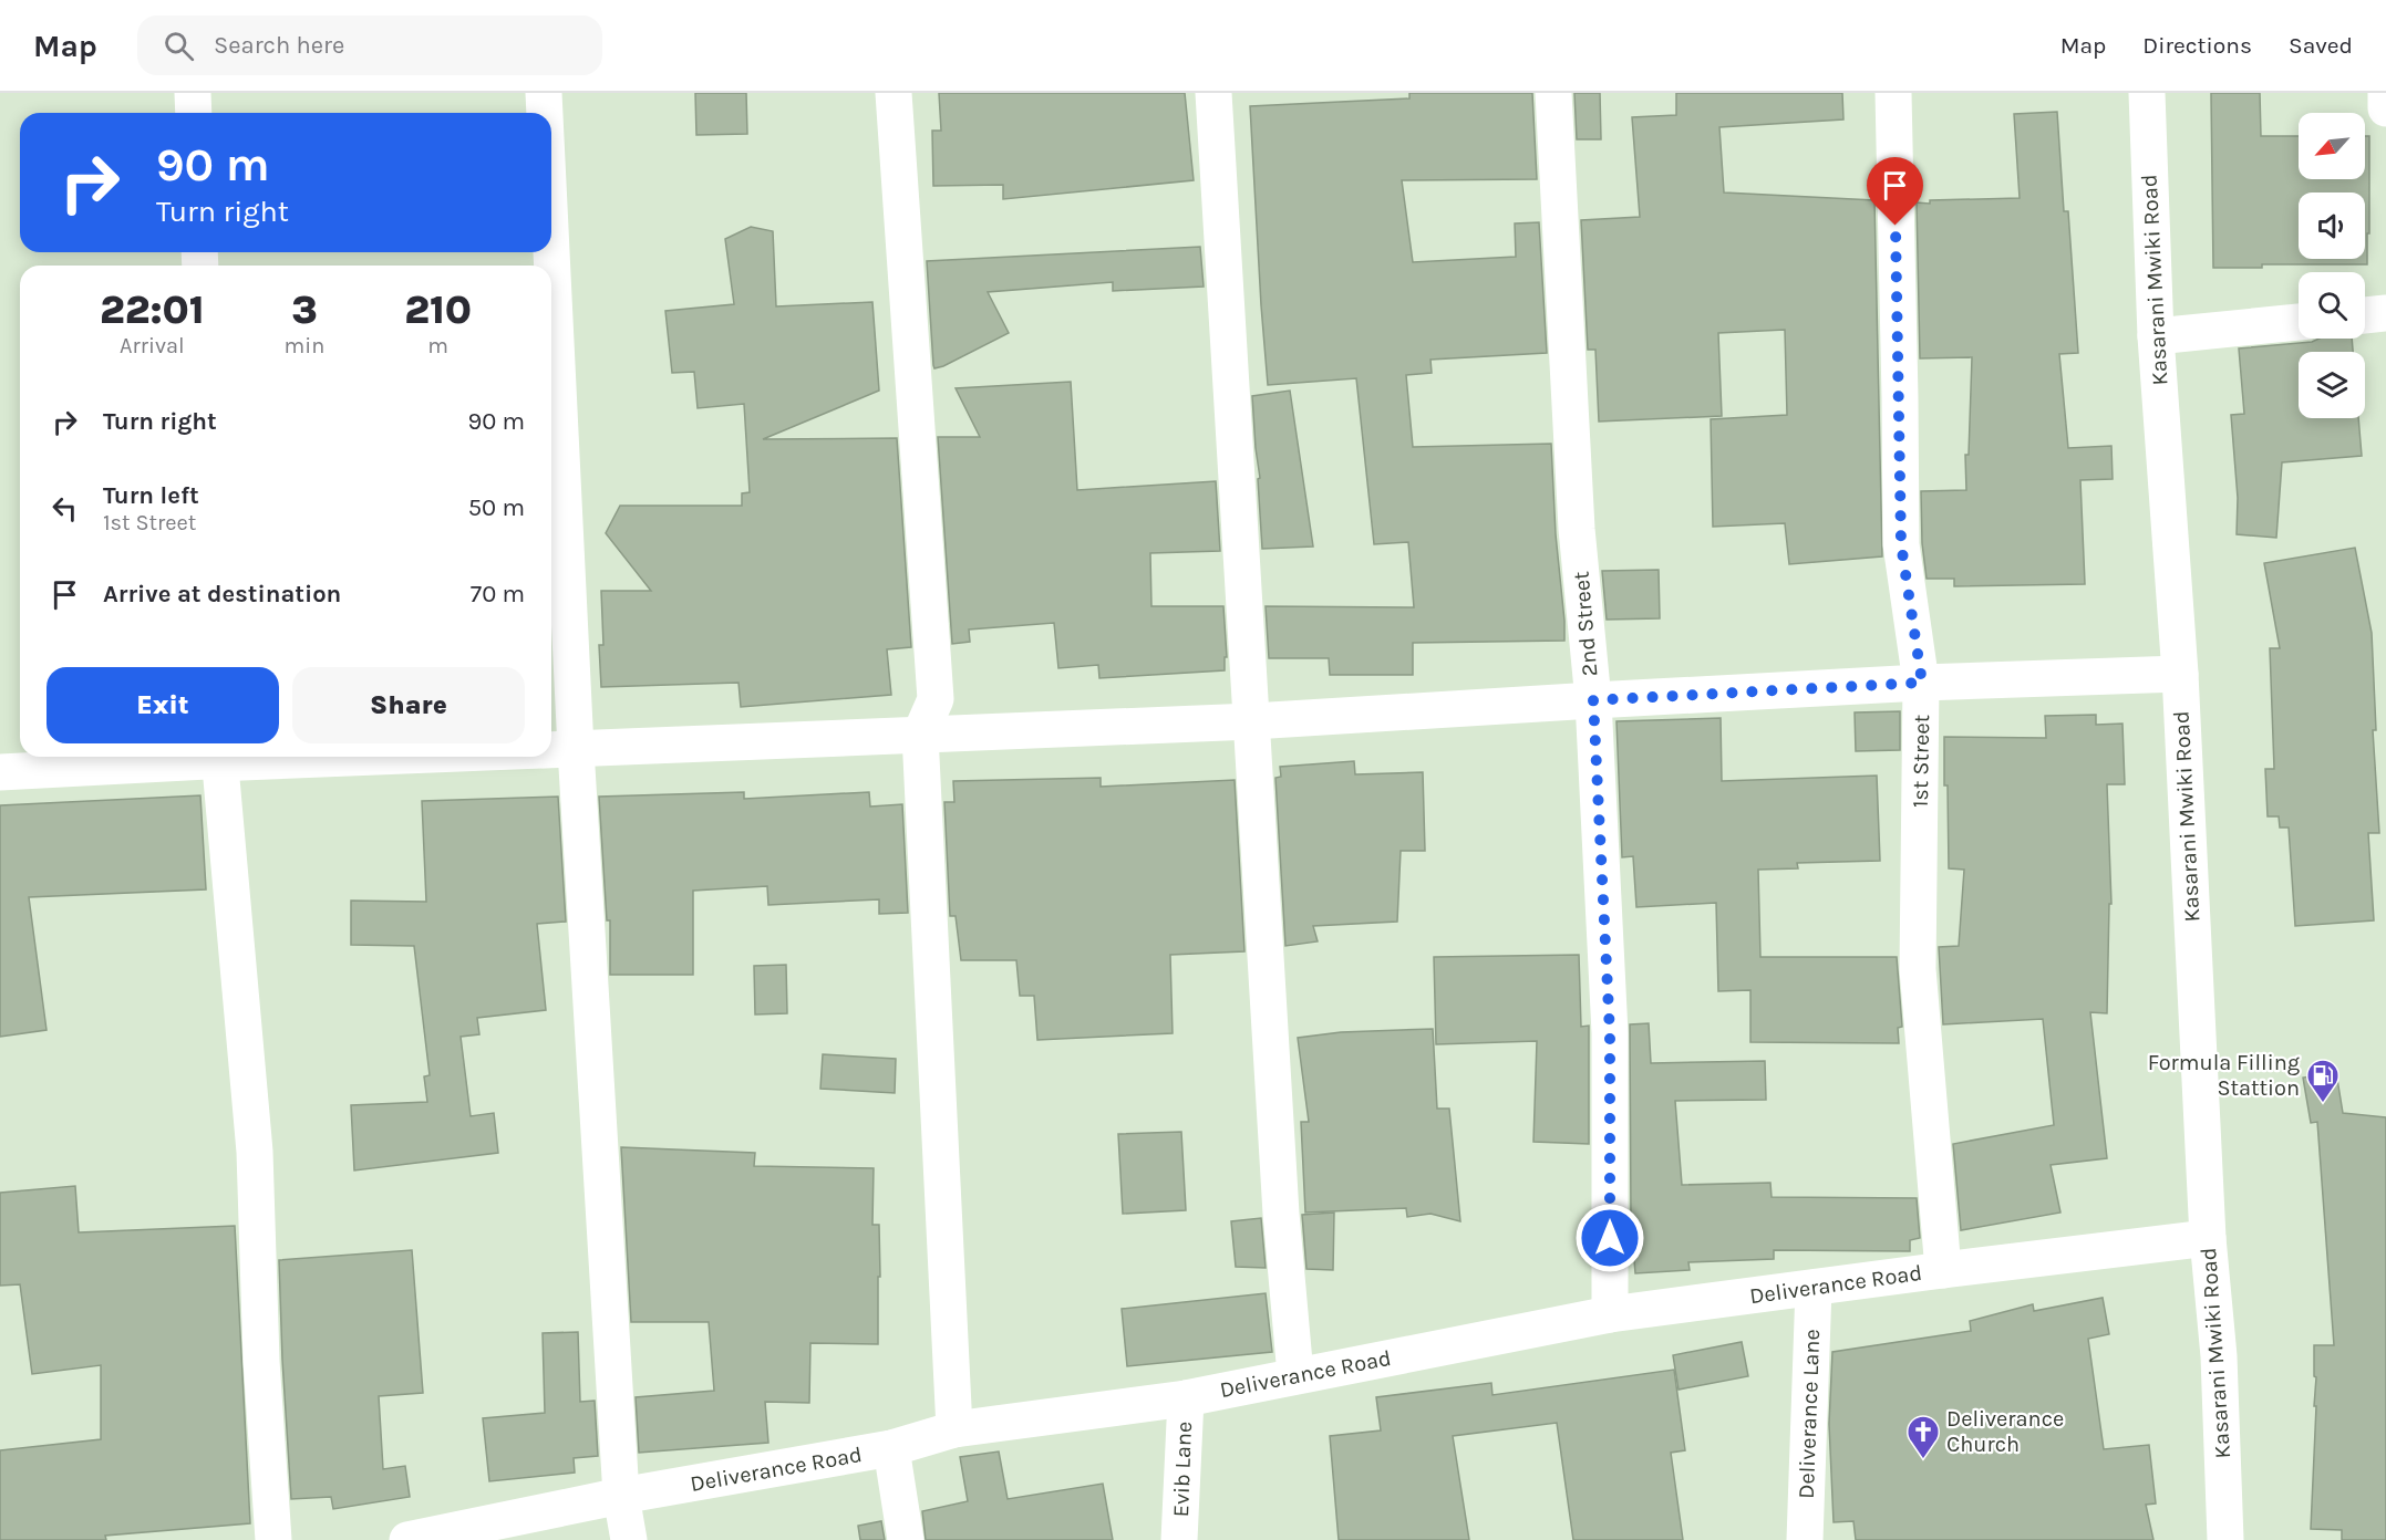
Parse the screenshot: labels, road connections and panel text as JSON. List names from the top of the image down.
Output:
{
  "streets": {
    "street": [
      "Kasarani Mwiki Road",
      "2nd Street",
      "1st Street",
      "Deliverance Road",
      "Deliverance Lane",
      "Evib Lane"
    ]
  },
  "crossings": [
    ["Kasarani Mwiki Road", "Deliverance Road"],
    ["2nd Street", "Deliverance Road"],
    ["1st Street", "Deliverance Road"],
    ["Deliverance Road", "Deliverance Lane"],
    ["Deliverance Road", "Evib Lane"]
  ],
  "places": {
    "fuel station": ["Formula Filling Stattion"],
    "church": ["Deliverance Church"]
  },
  "north": "bottom left",
  "page": {
    "header": "Map",
    "search": "Search here",
    "nav": ["Map", "Directions", "Saved"],
    "turn": ["90 m", "Turn right"],
    "eta": [
      "22:01",
      "Arrival",
      "3",
      "min",
      "210",
      "m"
    ],
    "list": [
      {
        "name": "Turn right",
        "value": "90 m"
      },
      {
        "name": "Turn left",
        "note": "1st Street",
        "value": "50 m"
      },
      {
        "name": "Arrive at destination",
        "value": "70 m"
      }
    ],
    "buttons": ["Exit", "Share"]
  }
}
